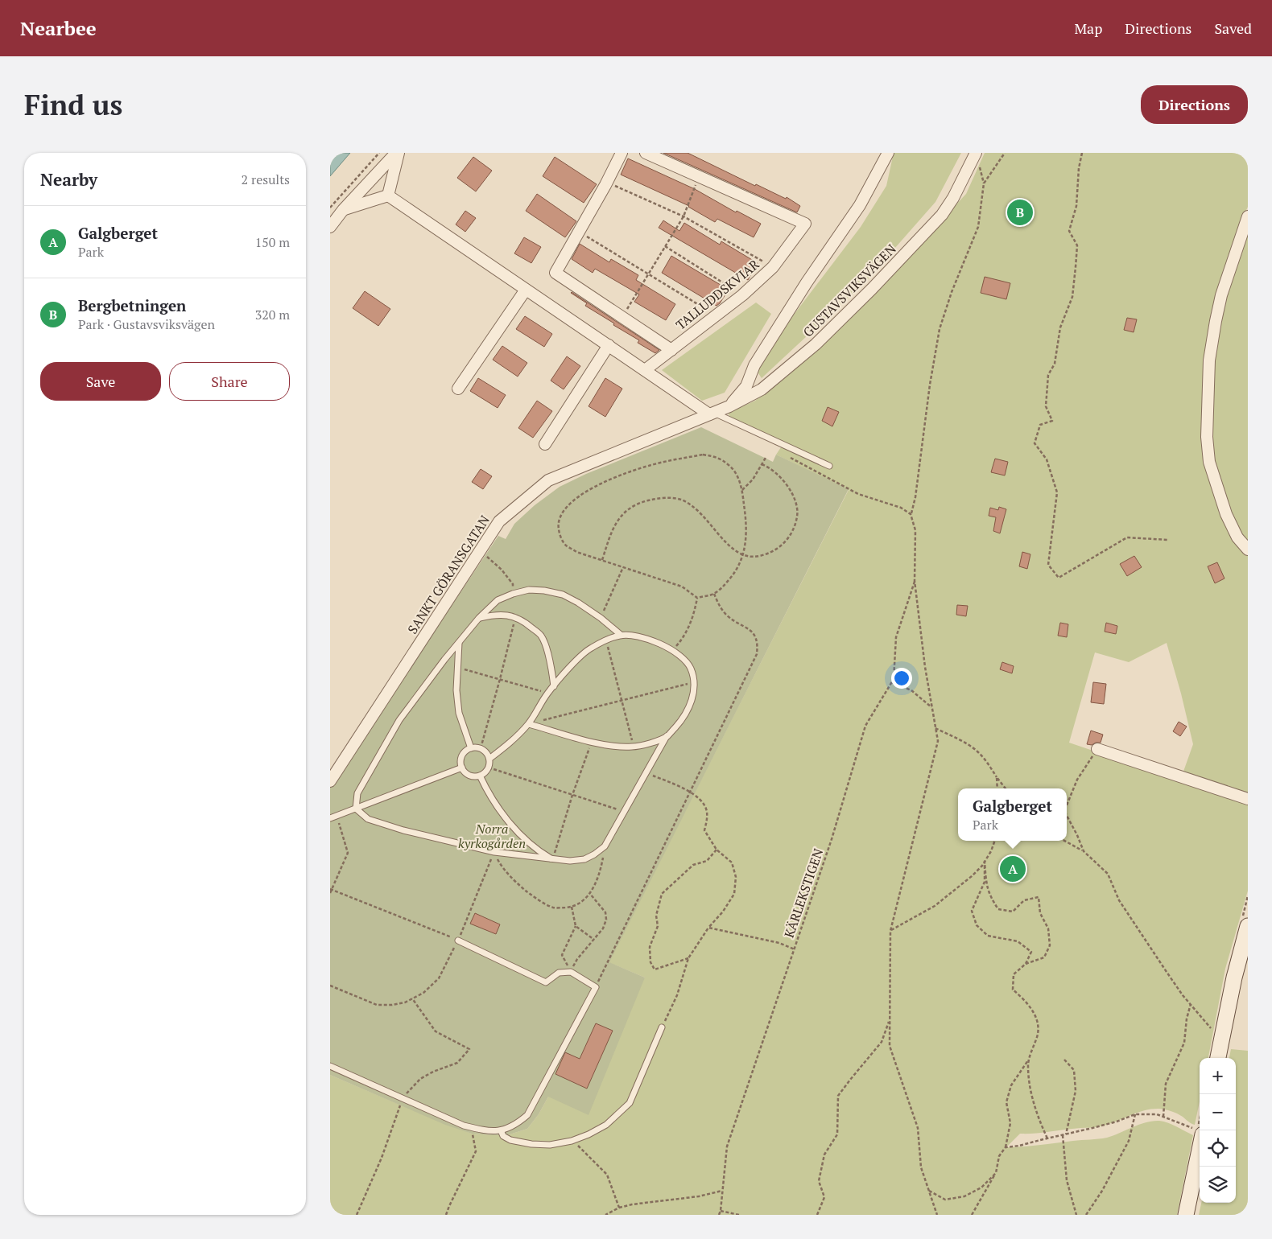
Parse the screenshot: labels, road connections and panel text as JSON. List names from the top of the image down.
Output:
{
  "streets": {
    "street": ["GUSTAVSVIKSVÄGEN", "TALLUDDSKVIAR", "SANKT GÖRANSGATAN"],
    "path": ["KÄRLEKSTIGEN"]
  },
  "crossings": [
    ["GUSTAVSVIKSVÄGEN", "SANKT GÖRANSGATAN"]
  ],
  "parks": ["Norra kyrkogården"],
  "page": {
    "header": "Nearbee",
    "nav": ["Map", "Directions", "Saved"],
    "buttons": [
      "Directions",
      ["Save", "Share"]
    ],
    "title": "Find us",
    "heading": ["Nearby", "2 results"],
    "pins": ["B", "A"],
    "list": [
      {
        "mark": "A",
        "name": "Galgberget",
        "note": "Park",
        "value": "150 m"
      },
      {
        "mark": "B",
        "name": "Bergbetningen",
        "note": "Park · Gustavsviksvägen",
        "value": "320 m"
      }
    ],
    "popup": ["Galgberget", "Park"],
    "map_buttons": ["+", "−"]
  }
}
